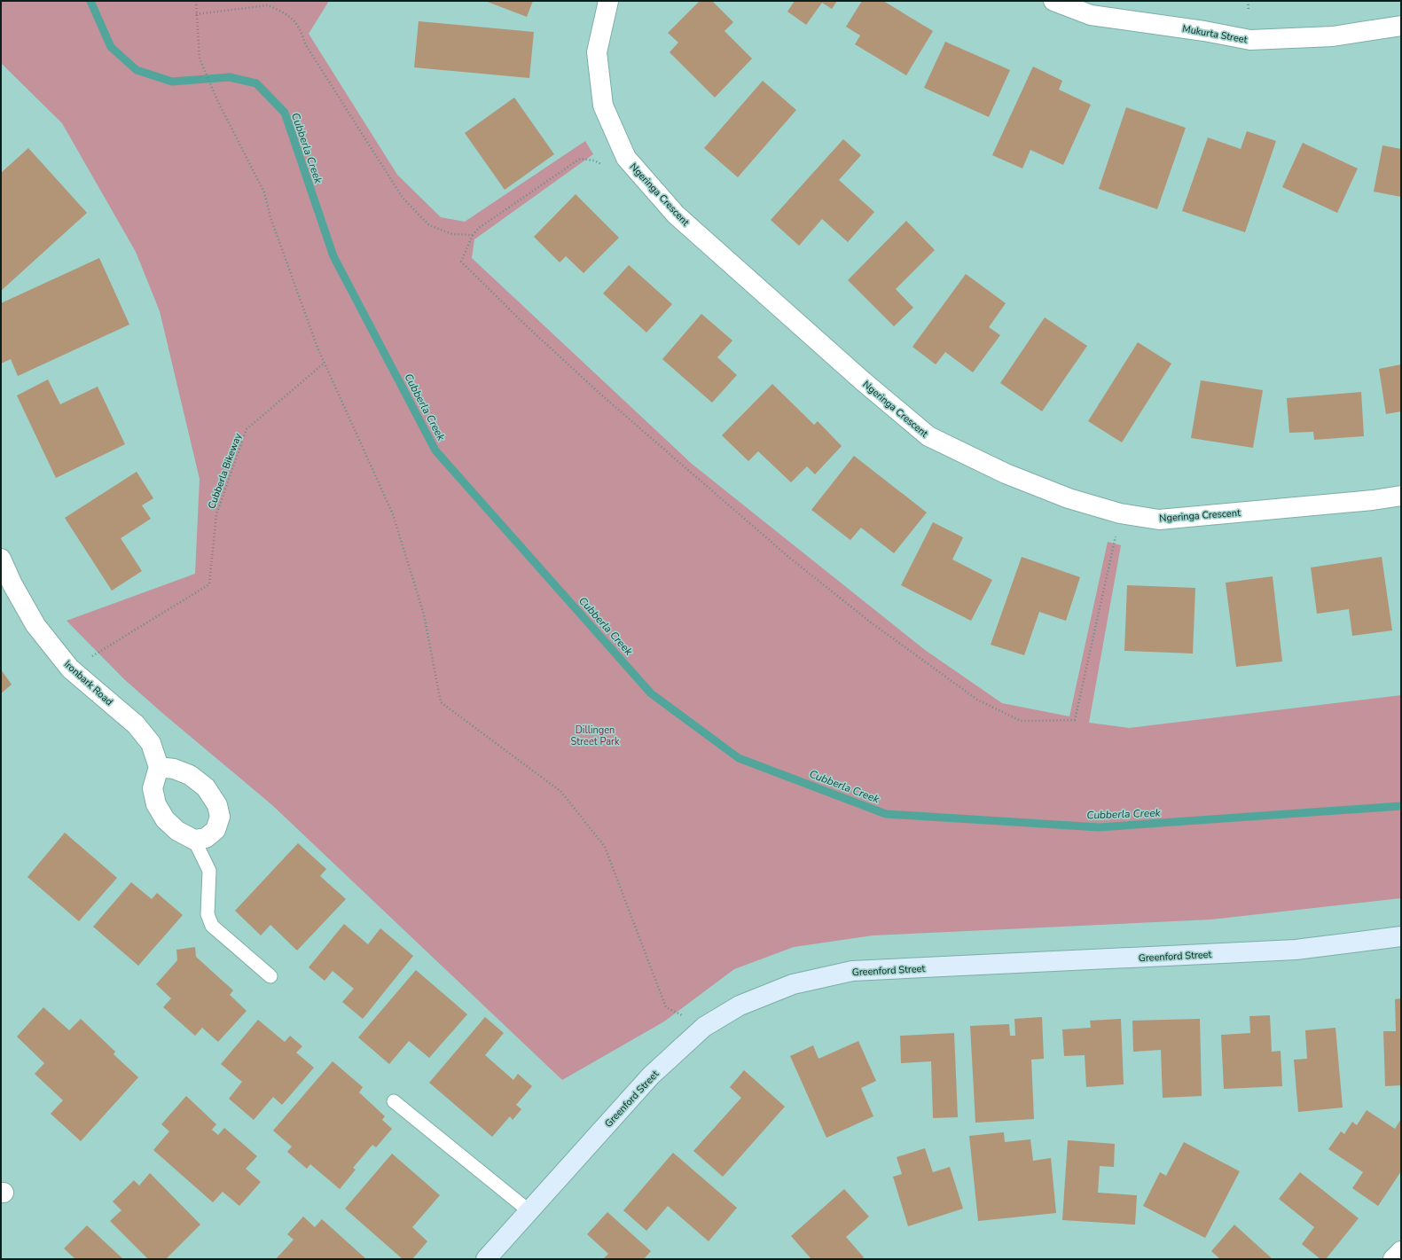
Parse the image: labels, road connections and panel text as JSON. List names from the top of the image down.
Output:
{
  "streets": {
    "street": [
      "Mukurta Street",
      "Ngeringa Crescent",
      "Ironbark Road",
      "Greenford Street"
    ],
    "path": ["Cubberla Bikeway"]
  },
  "crossings": [
    ["Cubberla Bikeway", "Ironbark Road"]
  ],
  "water": ["Cubberla Creek"],
  "parks": ["Dillingen Street Park"]
}
